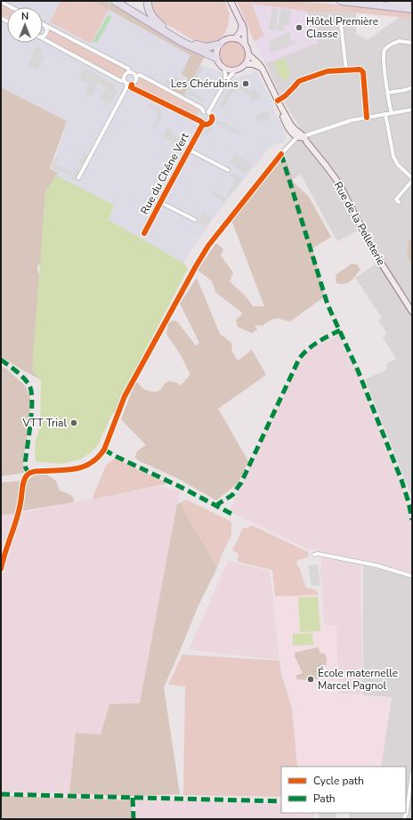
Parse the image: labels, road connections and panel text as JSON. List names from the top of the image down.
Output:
{
  "streets": {
    "main road": ["Rue de la Pelleterie"],
    "street": ["Rue du Chêne Vert"]
  },
  "places": [
    "Hôtel Première Classe",
    "Les Chérubins",
    "VTT Trial",
    "École maternelle Marcel Pagnol"
  ],
  "legend": ["Cycle path", "Path"],
  "north": "top"
}
